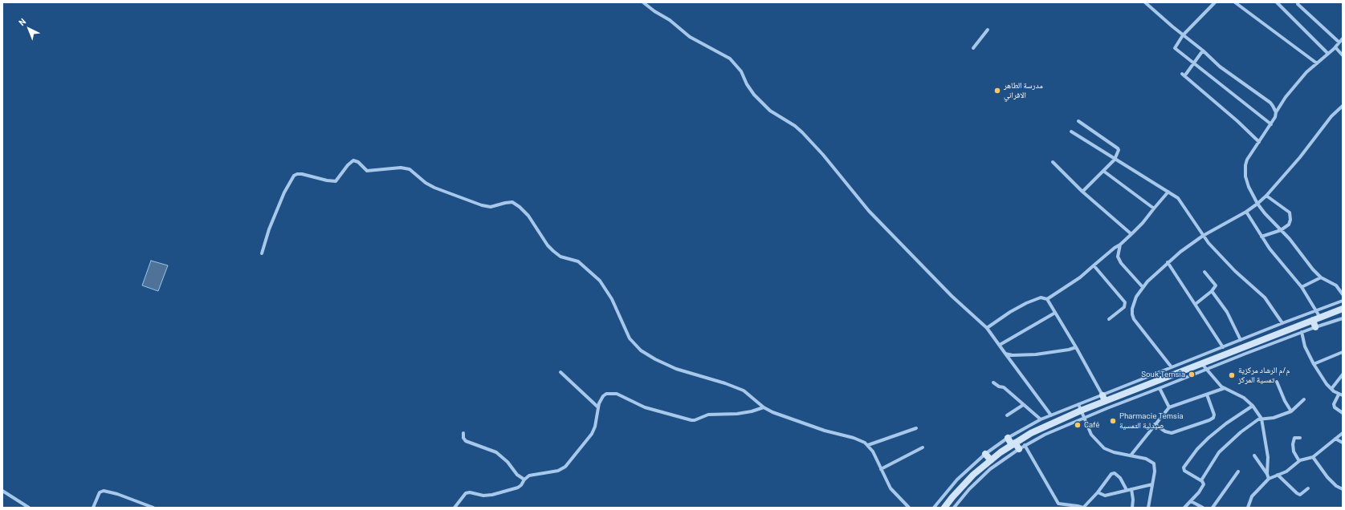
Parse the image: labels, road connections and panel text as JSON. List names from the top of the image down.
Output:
{
  "places": [
    "مدرسة الطاهر الافراني",
    "Souk Temsia",
    "م/م الرشاد مركزية تمسية المركز",
    "Pharmacie Temsia صيدلية التمسية",
    "Café"
  ],
  "north": "top left"
}
